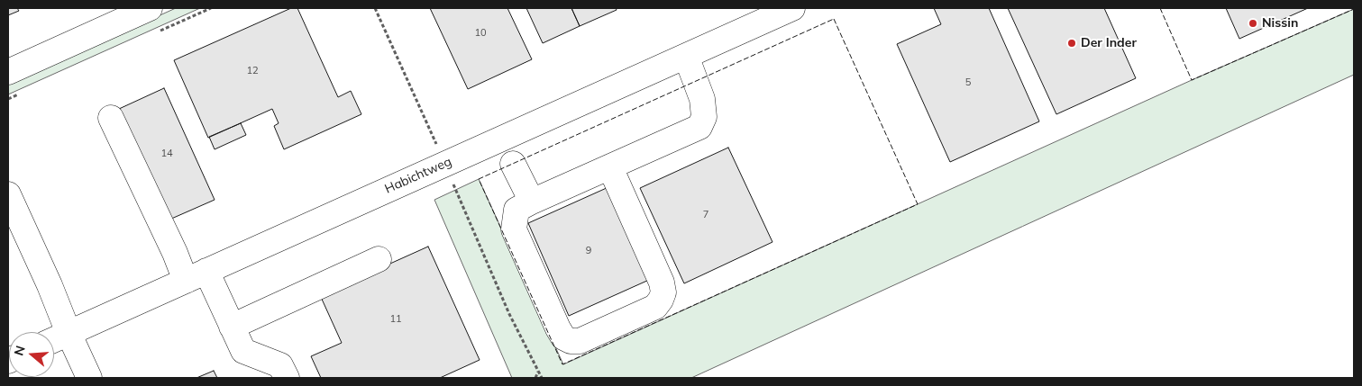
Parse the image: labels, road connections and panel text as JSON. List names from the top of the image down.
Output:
{
  "streets": {
    "street": ["Habichtweg"]
  },
  "places": ["Nissin", "Der Inder"],
  "house_numbers": [
    "10",
    "12",
    "5",
    "14",
    "7",
    "9",
    "11"
  ],
  "north": "left"
}
